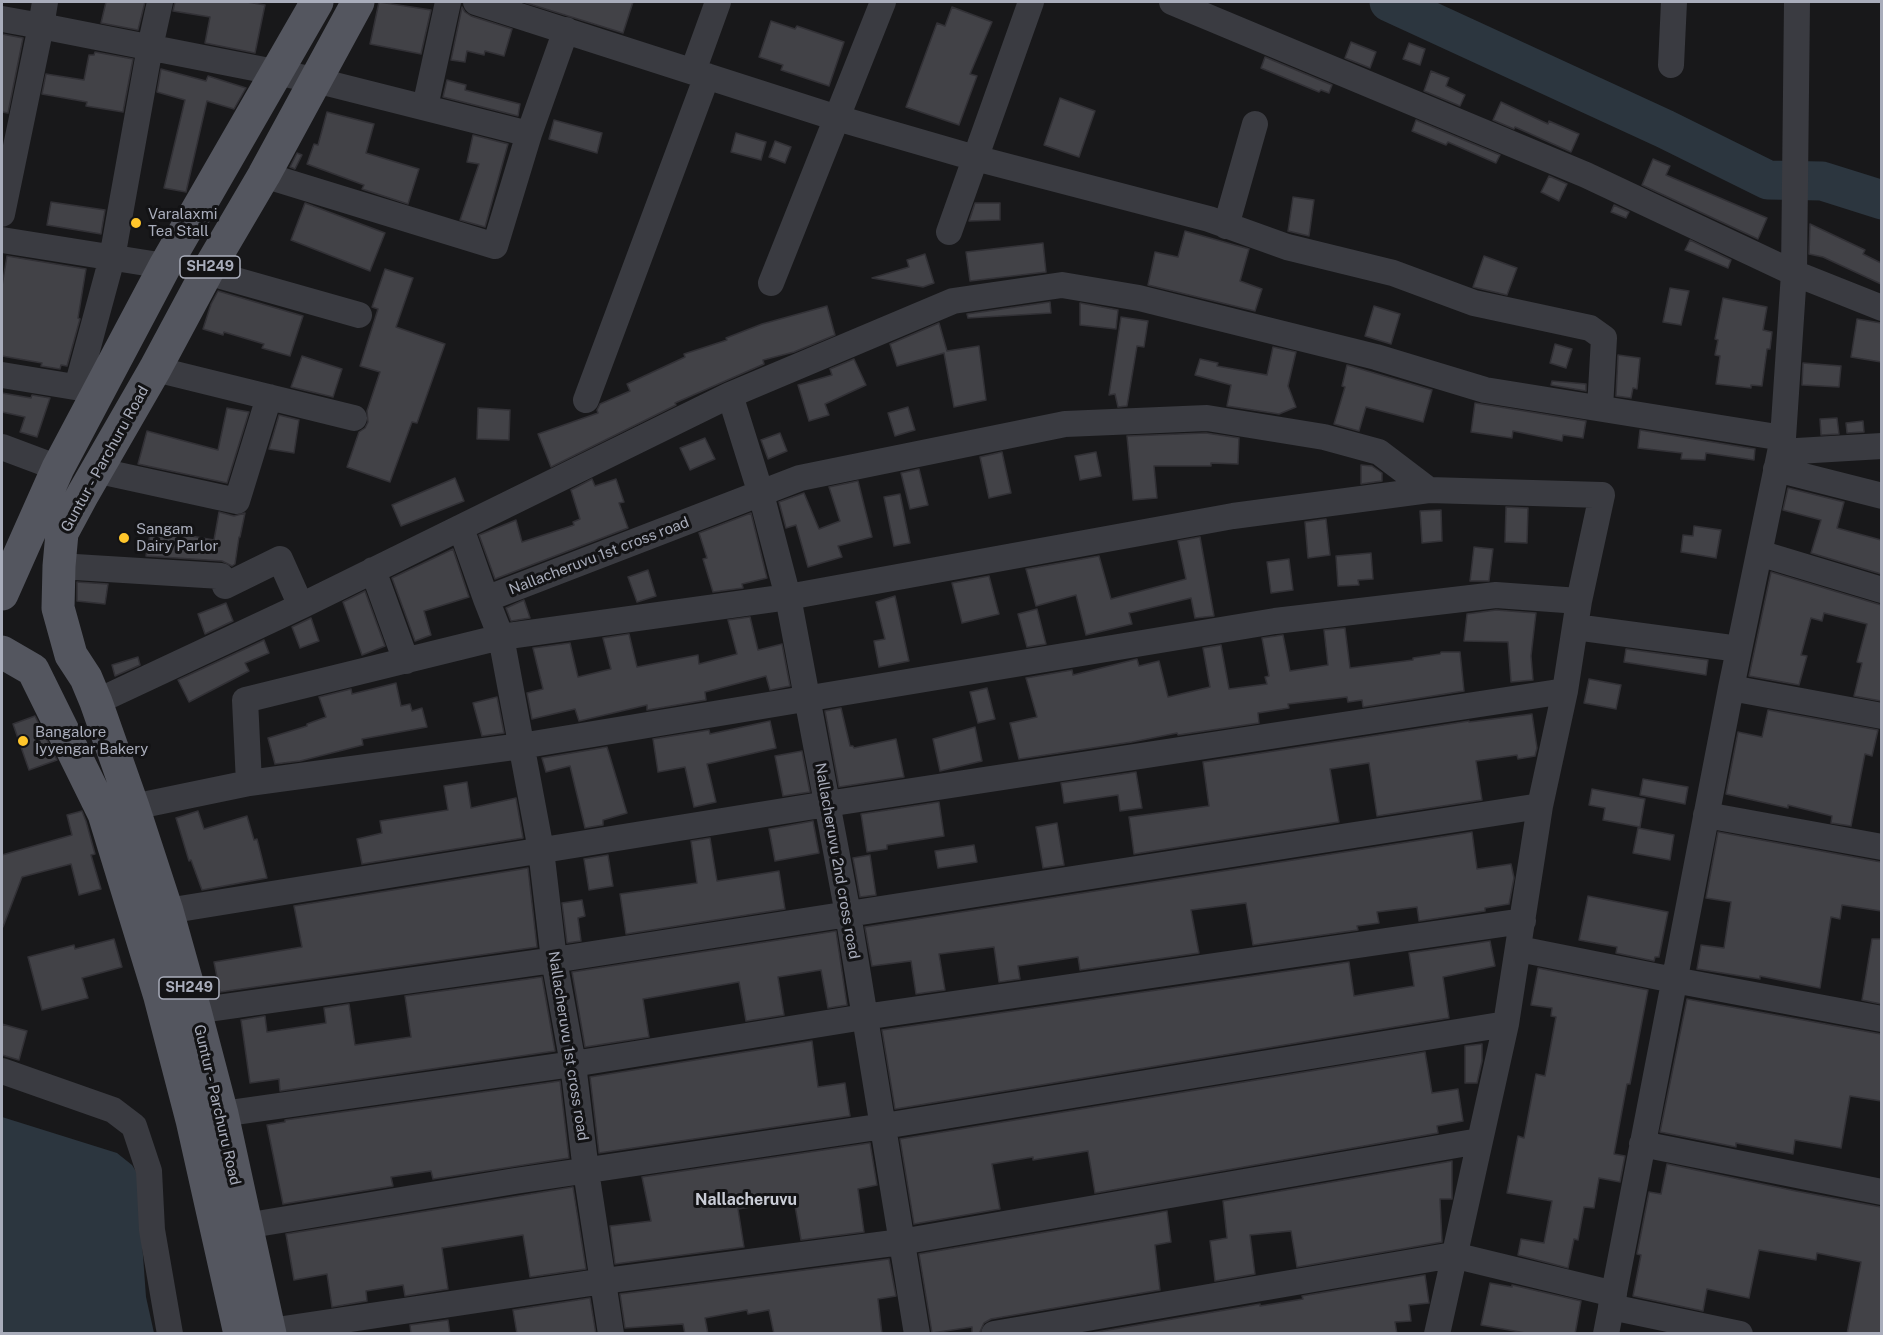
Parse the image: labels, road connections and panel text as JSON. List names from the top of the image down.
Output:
{
  "streets": {
    "main road": ["SH249", "Guntur - Parchuru Road"],
    "street": ["Nallacheruvu 1st cross road", "Nallacheruvu 2nd cross road"]
  },
  "crossings": [
    ["Nallacheruvu 1st cross road", "Nallacheruvu 2nd cross road"]
  ],
  "districts": ["Nallacheruvu"],
  "places": ["Varalaxmi Tea Stall", "Sangam Dairy Parlor", "Bangalore Iyyengar Bakery"]
}
